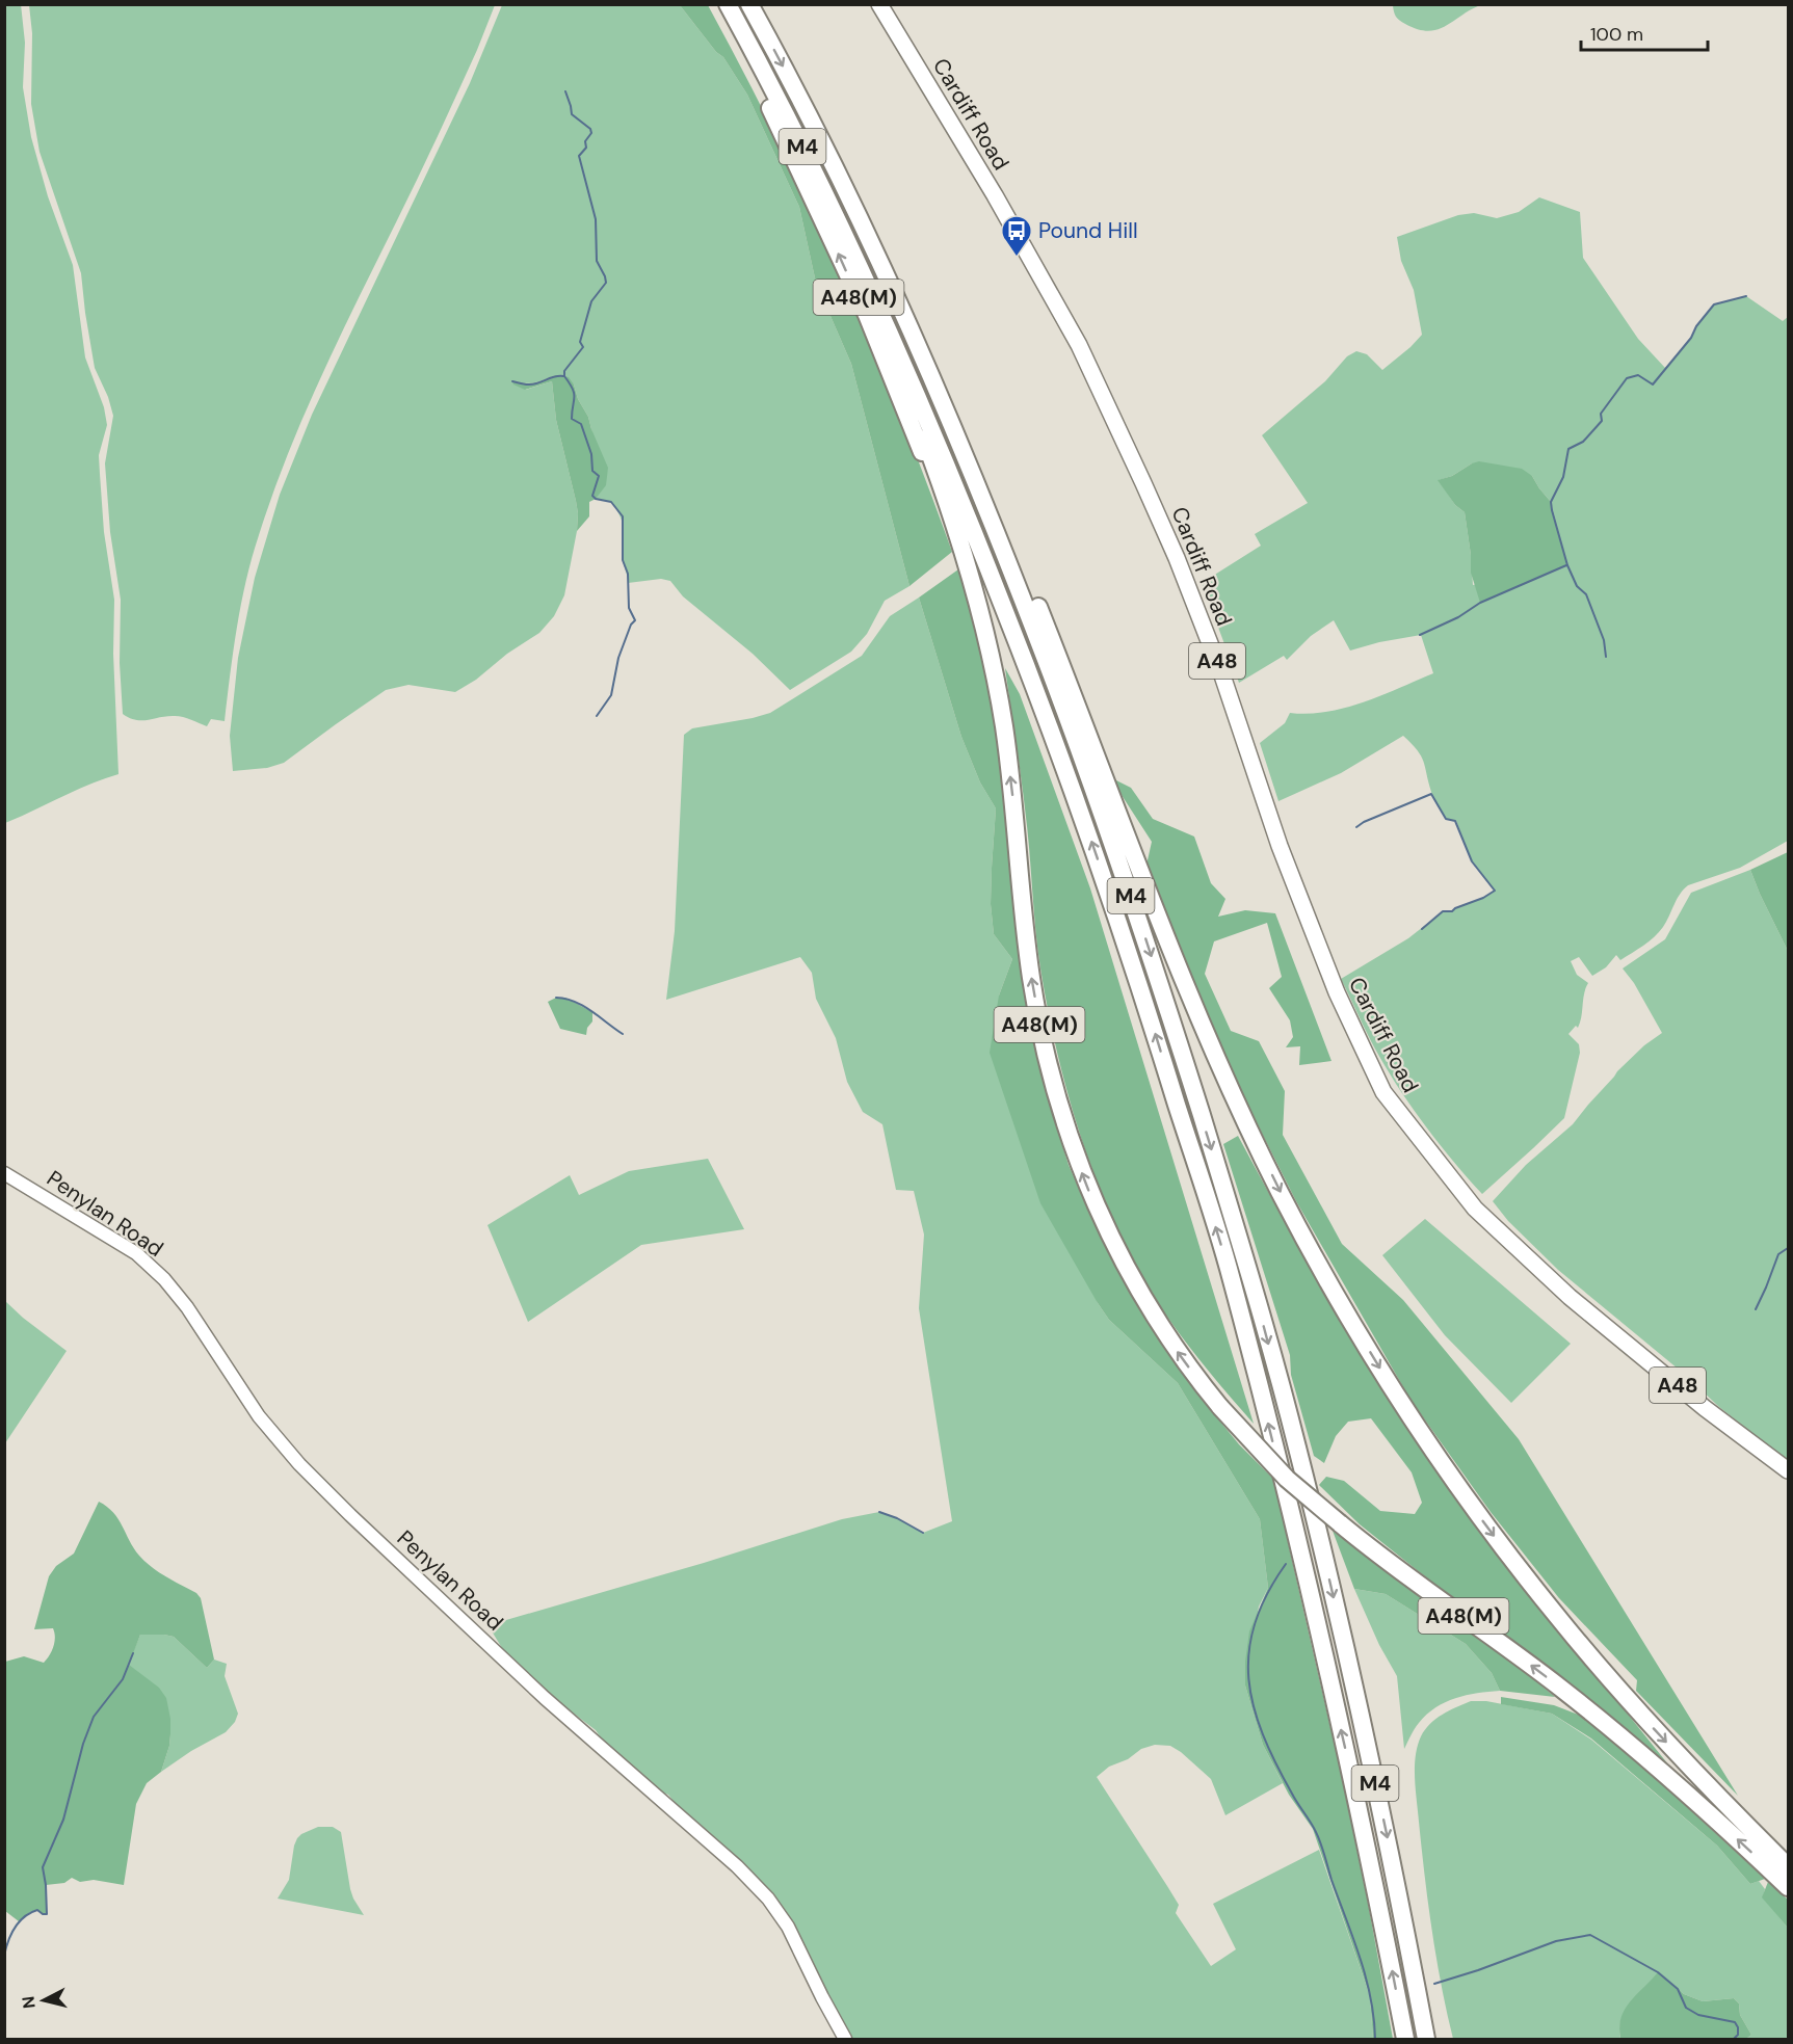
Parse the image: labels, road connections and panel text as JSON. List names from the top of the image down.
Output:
{
  "streets": {
    "highway": ["M4", "A48(M)"],
    "main road": ["Cardiff Road", "A48"],
    "street": ["Penylan Road"]
  },
  "crossings": [
    ["M4", "A48(M)"]
  ],
  "places": {
    "bus stop": ["Pound Hill"]
  },
  "scale_bar": "100 m",
  "north": "left"
}
